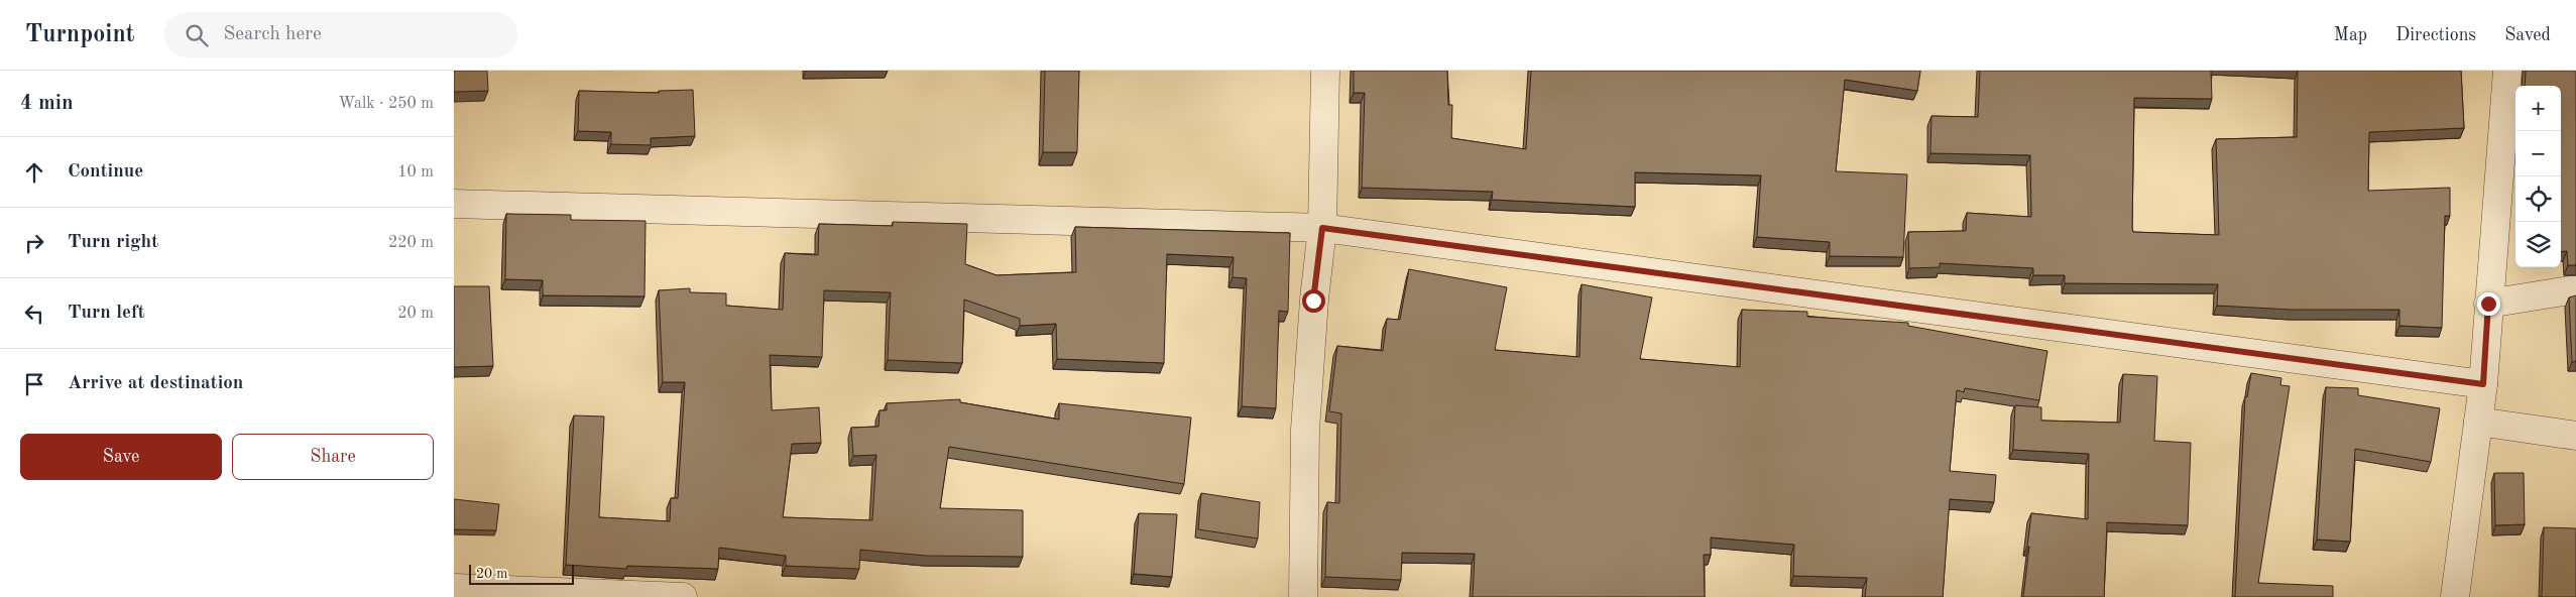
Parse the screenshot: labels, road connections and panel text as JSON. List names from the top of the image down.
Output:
{
  "scale_bar": "20 m",
  "page": {
    "header": "Turnpoint",
    "search": "Search here",
    "nav": ["Map", "Directions", "Saved"],
    "heading": ["4 min", "Walk · 250 m"],
    "map_buttons": ["+", "−"],
    "list": [
      ["Continue", "10 m"],
      ["Turn right", "220 m"],
      ["Turn left", "20 m"],
      "Arrive at destination"
    ],
    "buttons": ["Save", "Share"],
    "scale": "20 m"
  }
}
